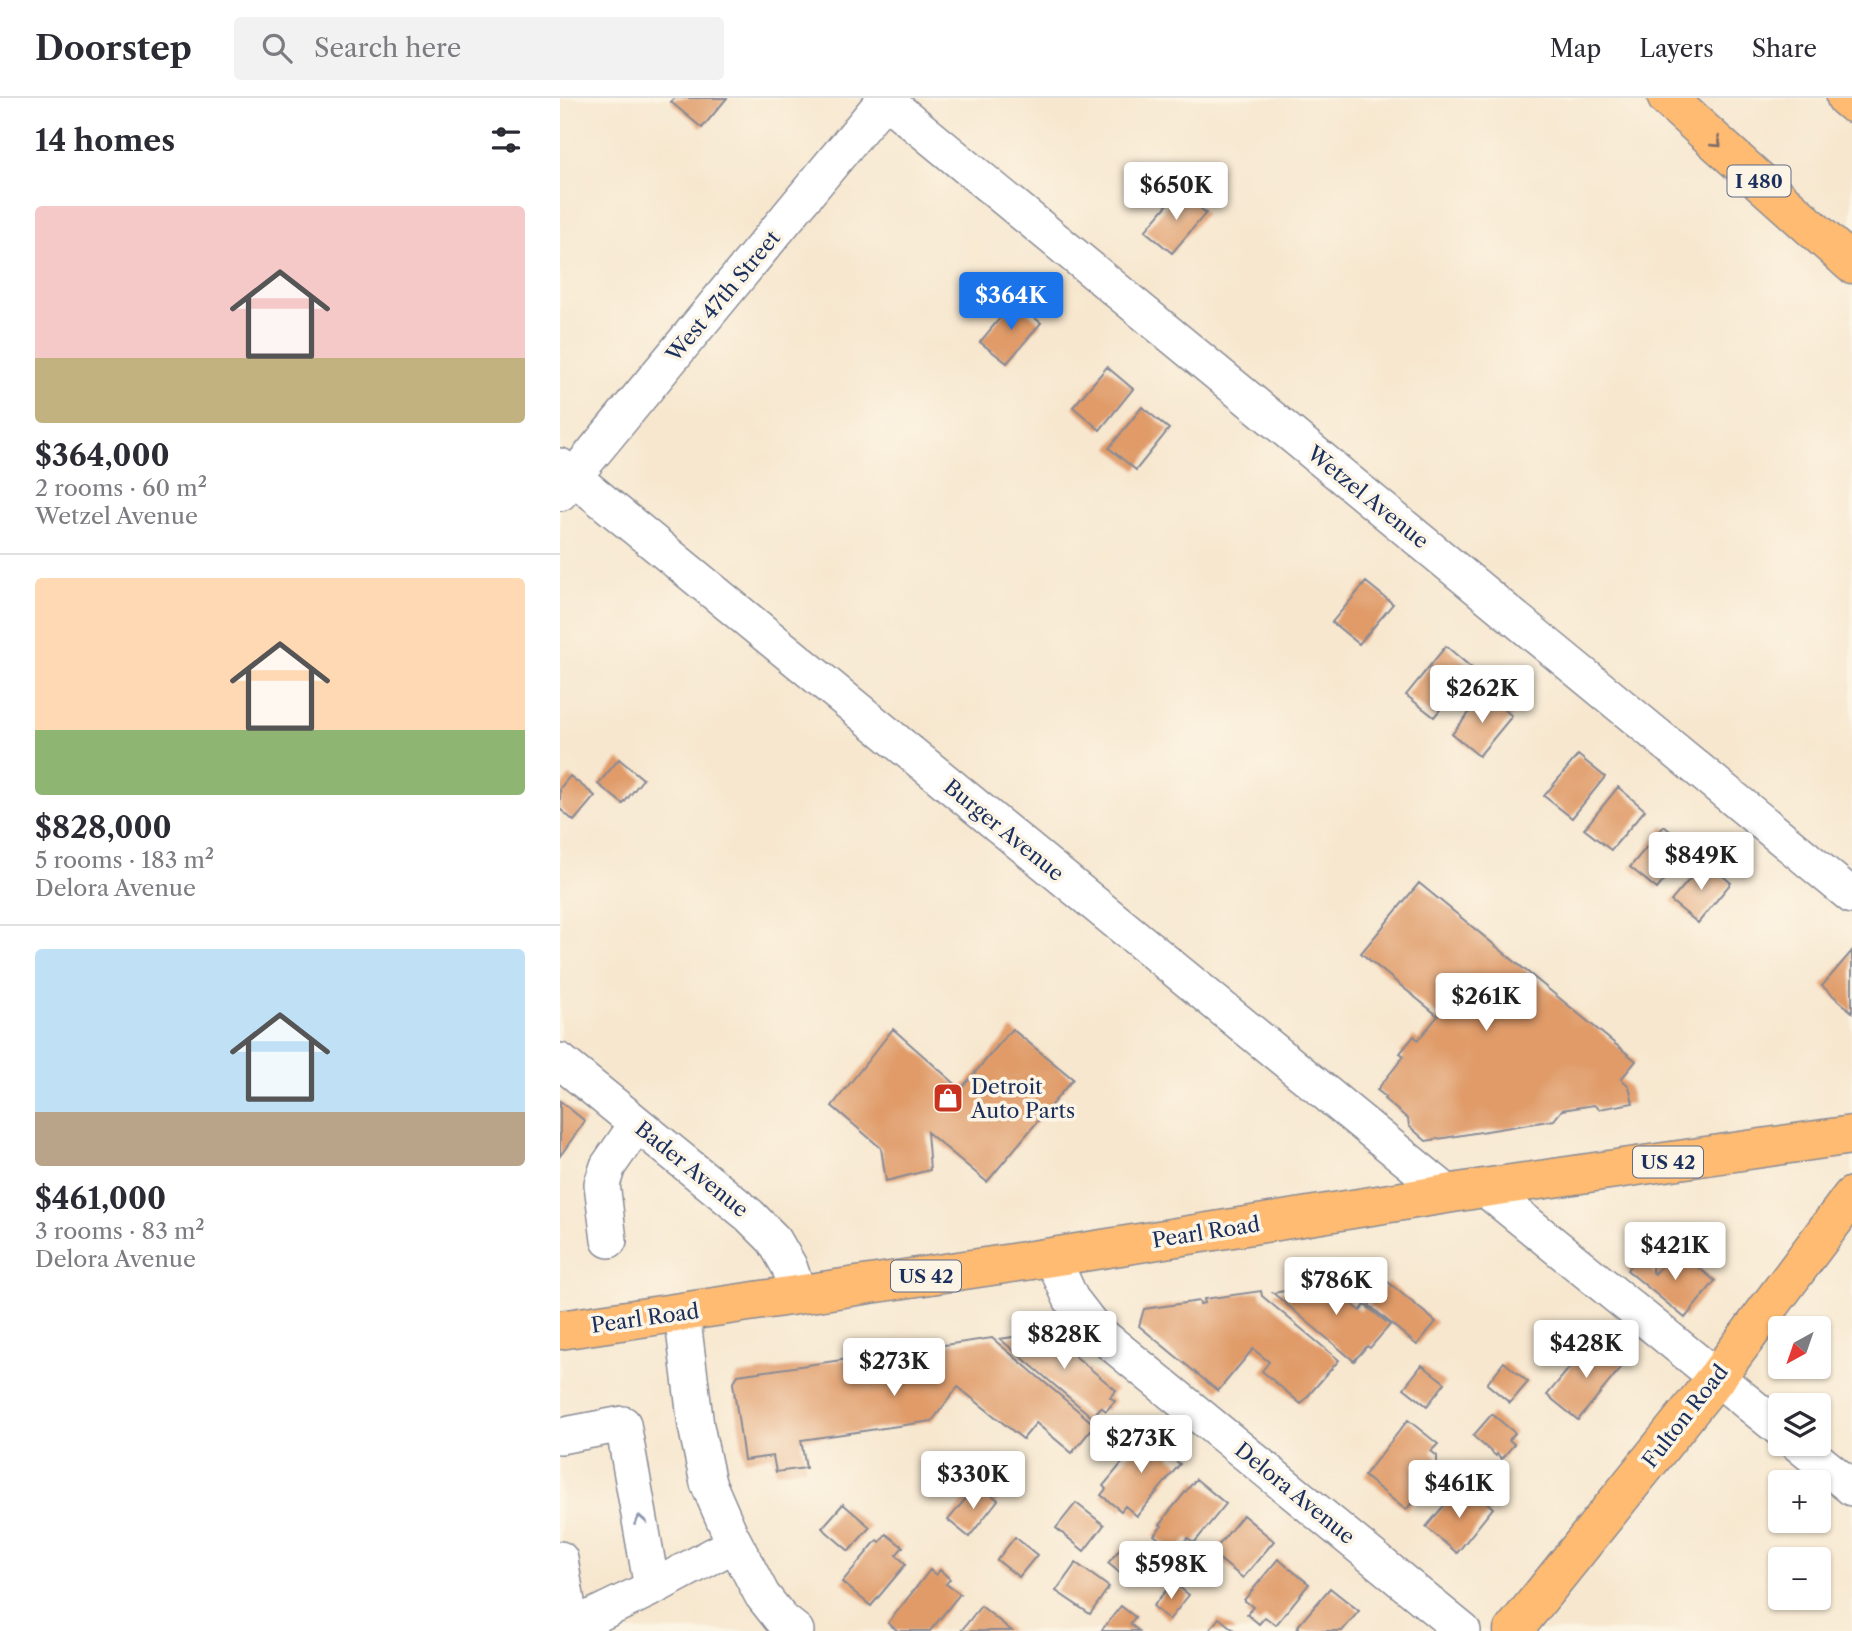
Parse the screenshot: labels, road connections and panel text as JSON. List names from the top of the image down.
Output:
{
  "streets": {
    "main road": [
      "I 480",
      "US 42",
      "Pearl Road",
      "Fulton Road"
    ],
    "street": [
      "West 47th Street",
      "Wetzel Avenue",
      "Burger Avenue",
      "Bader Avenue",
      "Delora Avenue"
    ]
  },
  "crossings": [
    ["West 47th Street", "Wetzel Avenue"],
    ["West 47th Street", "Burger Avenue"],
    ["Burger Avenue", "Pearl Road"],
    ["Burger Avenue", "Fulton Road"],
    ["Bader Avenue", "Pearl Road"],
    ["Pearl Road", "Delora Avenue"]
  ],
  "places": {
    "shop": ["Detroit Auto Parts"]
  },
  "north": "bottom left",
  "page": {
    "header": "Doorstep",
    "search": "Search here",
    "nav": ["Map", "Layers", "Share"],
    "heading": "14 homes",
    "price": [
      "$650K",
      "$364K",
      "$262K",
      "$849K",
      "$261K",
      "$421K",
      "$786K",
      "$828K",
      "$428K",
      "$273K",
      "$273K",
      "$330K",
      "$461K",
      "$598K"
    ],
    "list": [
      {
        "name": "$364,000",
        "note": "2 rooms · 60 m² · Wetzel Avenue"
      },
      {
        "name": "$828,000",
        "note": "5 rooms · 183 m² · Delora Avenue"
      },
      {
        "name": "$461,000",
        "note": "3 rooms · 83 m² · Delora Avenue"
      }
    ],
    "map_buttons": ["+", "−"]
  }
}
